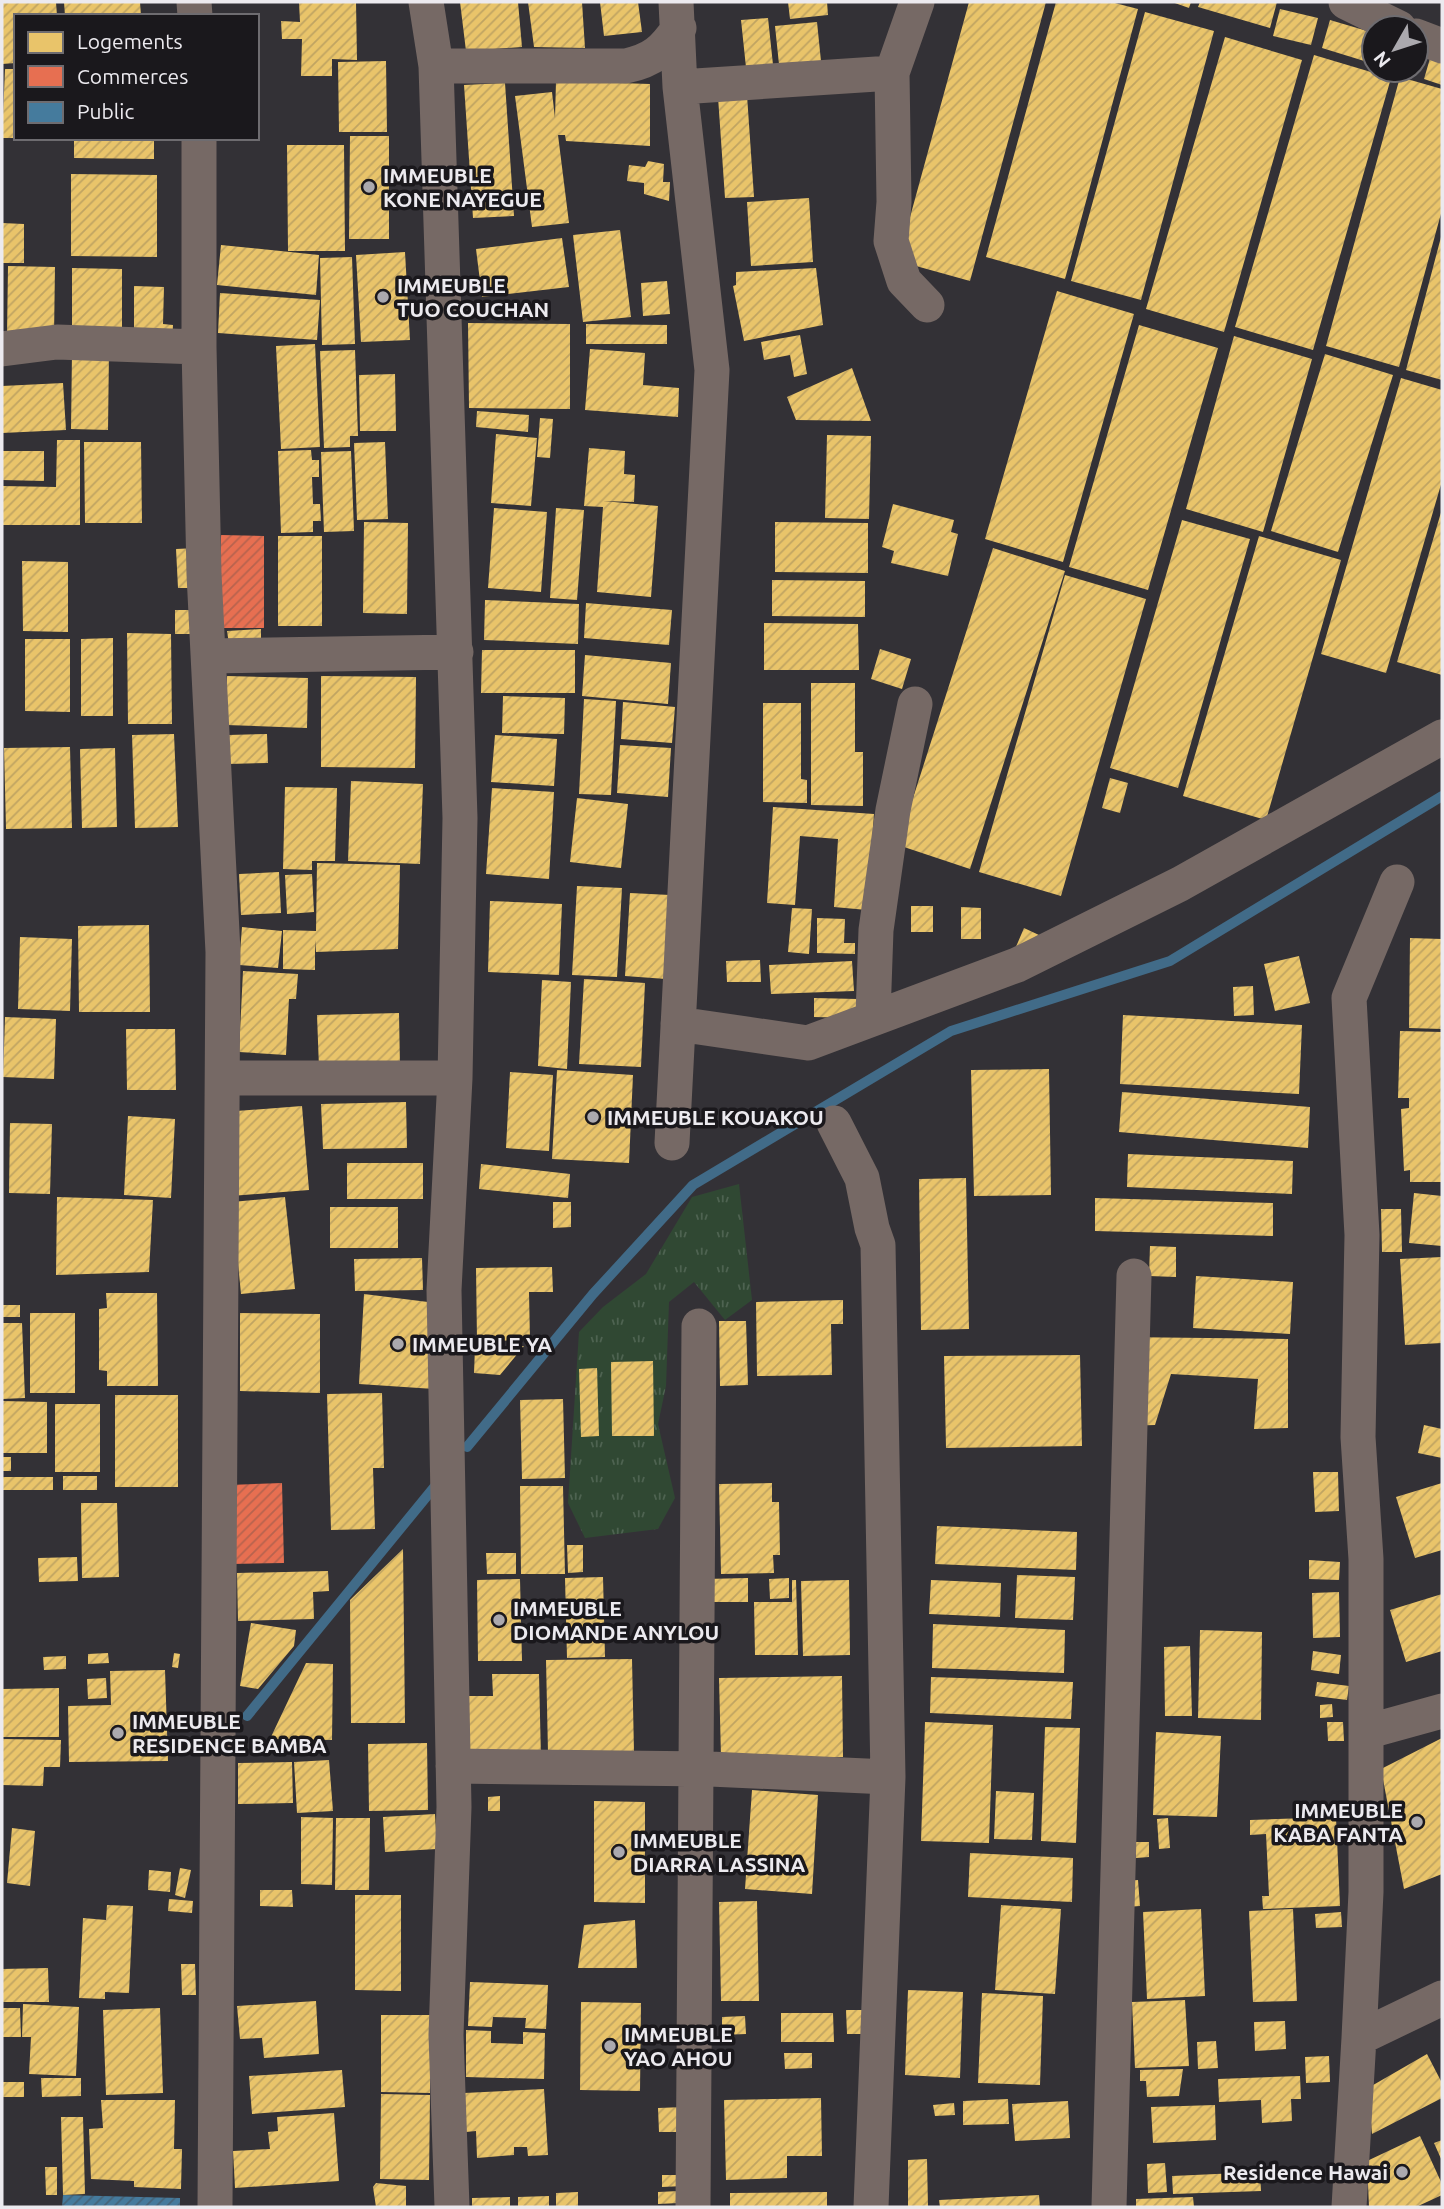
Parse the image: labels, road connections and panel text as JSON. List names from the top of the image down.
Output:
{
  "places": [
    "IMMEUBLE KONE NAYEGUE",
    "IMMEUBLE TUO COUCHAN",
    "IMMEUBLE KOUAKOU",
    "IMMEUBLE YA",
    "IMMEUBLE DIOMANDE ANYLOU",
    "IMMEUBLE RESIDENCE BAMBA",
    "IMMEUBLE KABA FANTA",
    "IMMEUBLE DIARRA LASSINA",
    "IMMEUBLE YAO AHOU",
    "Residence Hawai"
  ],
  "legend": ["Logements", "Commerces", "Public"],
  "north": "bottom left"
}
